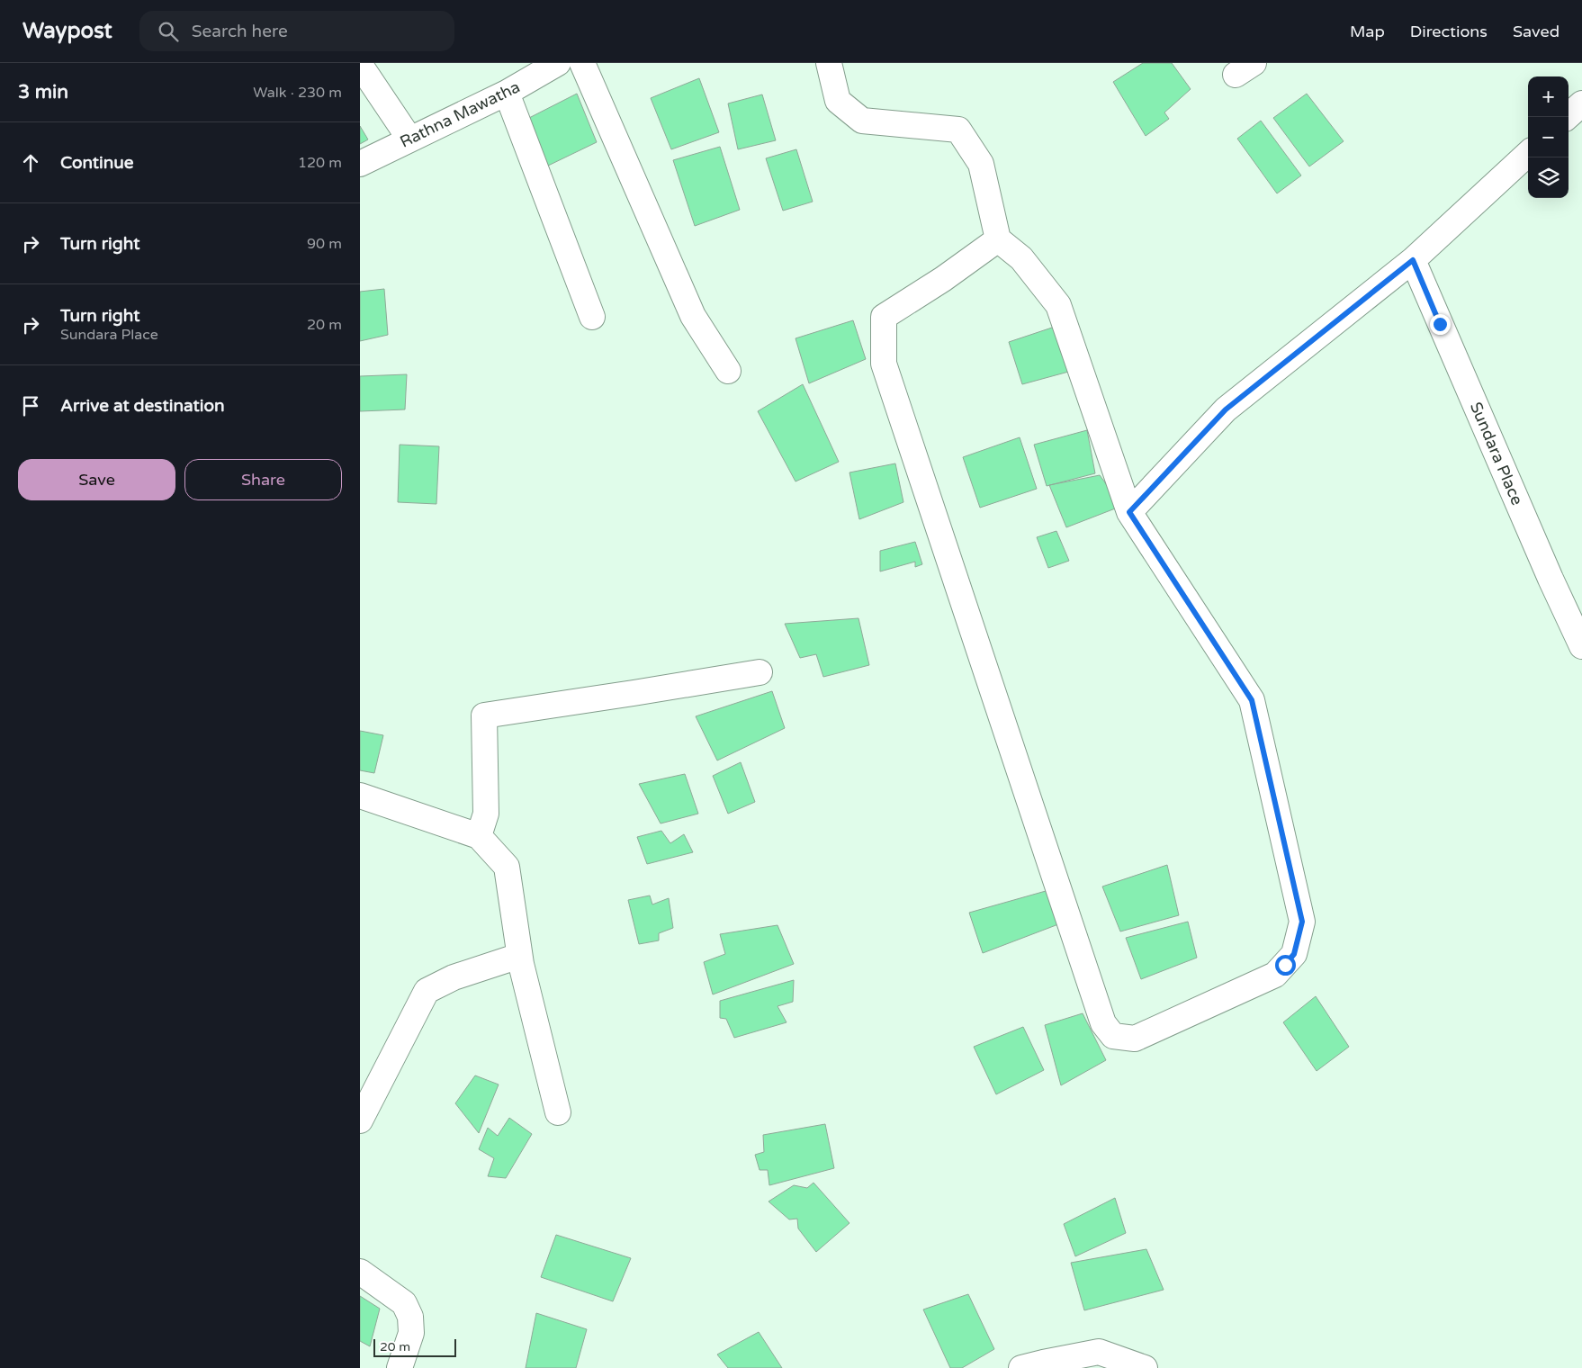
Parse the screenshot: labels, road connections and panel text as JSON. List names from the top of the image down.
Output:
{
  "streets": {
    "street": ["Rathna Mawatha", "Sundara Place"]
  },
  "scale_bar": "20 m",
  "page": {
    "header": "Waypost",
    "search": "Search here",
    "nav": ["Map", "Directions", "Saved"],
    "heading": ["3 min", "Walk · 230 m"],
    "map_buttons": ["+", "−"],
    "list": [
      ["Continue", "120 m"],
      ["Turn right", "90 m"],
      ["Turn right", "Sundara Place", "20 m"],
      "Arrive at destination"
    ],
    "buttons": ["Save", "Share"],
    "scale": "20 m"
  }
}
